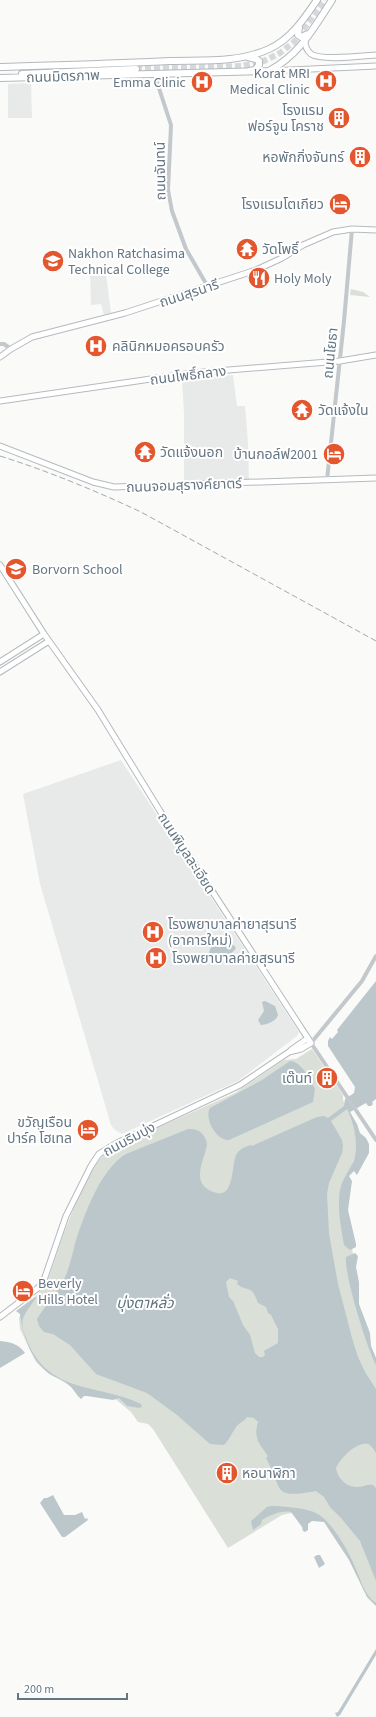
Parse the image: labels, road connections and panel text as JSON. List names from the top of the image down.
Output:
{
  "streets": {
    "highway": ["ถนนมิตรภาพ"],
    "main road": [
      "ถนนสุรนารี",
      "ถนนโพธิ์กลาง",
      "ถนนจอมสุรางค์ยาตร์",
      "ถนนพิบูลละเอียด",
      "ถนนริมบุ่ง"
    ],
    "street": ["ถนนจันทน์", "ถนนโยธา"]
  },
  "crossings": [
    ["ถนนมิตรภาพ", "ถนนจันทน์"],
    ["ถนนจันทน์", "ถนนสุรนารี"],
    ["ถนนสุรนารี", "ถนนโยธา"],
    ["ถนนโยธา", "ถนนโพธิ์กลาง"],
    ["ถนนโยธา", "ถนนจอมสุรางค์ยาตร์"],
    ["ถนนพิบูลละเอียด", "ถนนริมบุ่ง"]
  ],
  "water": ["บุ่งตาหลั่ว"],
  "places": {
    "hospital": [
      "Korat MRI Medical Clinic",
      "Emma Clinic",
      "คลินิกหมอครอบครัว",
      "โรงพยาบาลค่ายาสุรนารี (อาคารใหม่)",
      "โรงพยาบาลค่ายสุรนารี"
    ],
    "building": [
      "โรงแรม ฟอร์จูน โคราช",
      "หอพักกิ่งจันทร์",
      "เต๊นท์",
      "หอนาฬิกา"
    ],
    "hotel": [
      "โรงแรมโตเกียว",
      "บ้านกอล์ฟ2001",
      "ขวัญเรือน ปาร์ค โฮเทล",
      "Beverly Hills Hotel"
    ],
    "temple": ["วัดโพธิ์", "วัดแจ้งใน", "วัดแจ้งนอก"],
    "school or university": ["Nakhon Ratchasima Technical College", "Borvorn School"],
    "restaurant": ["Holy Moly"]
  },
  "scale_bar": "200 m"
}
